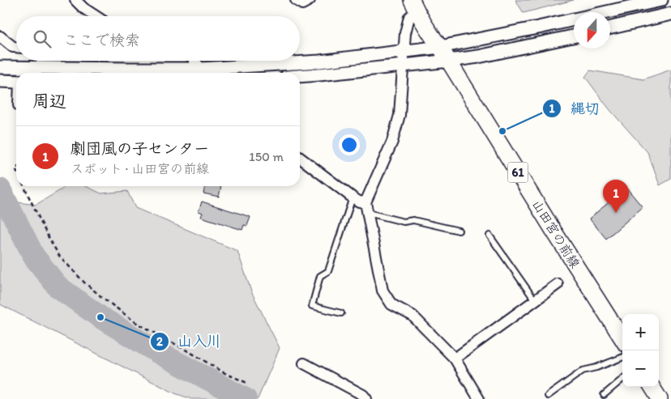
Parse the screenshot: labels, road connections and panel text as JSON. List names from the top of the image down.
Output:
{
  "streets": {
    "main road": ["61", "山田宮の前線"]
  },
  "places": ["縄切", "山入川"],
  "north": "bottom",
  "page": {
    "search": "ここで検索",
    "heading": "周辺",
    "list": [
      {
        "mark": "1",
        "name": "劇団風の子センター",
        "note": "スポット · 山田宮の前線",
        "value": "150 m"
      }
    ],
    "pins": "1",
    "map_buttons": ["+", "−"]
  }
}
